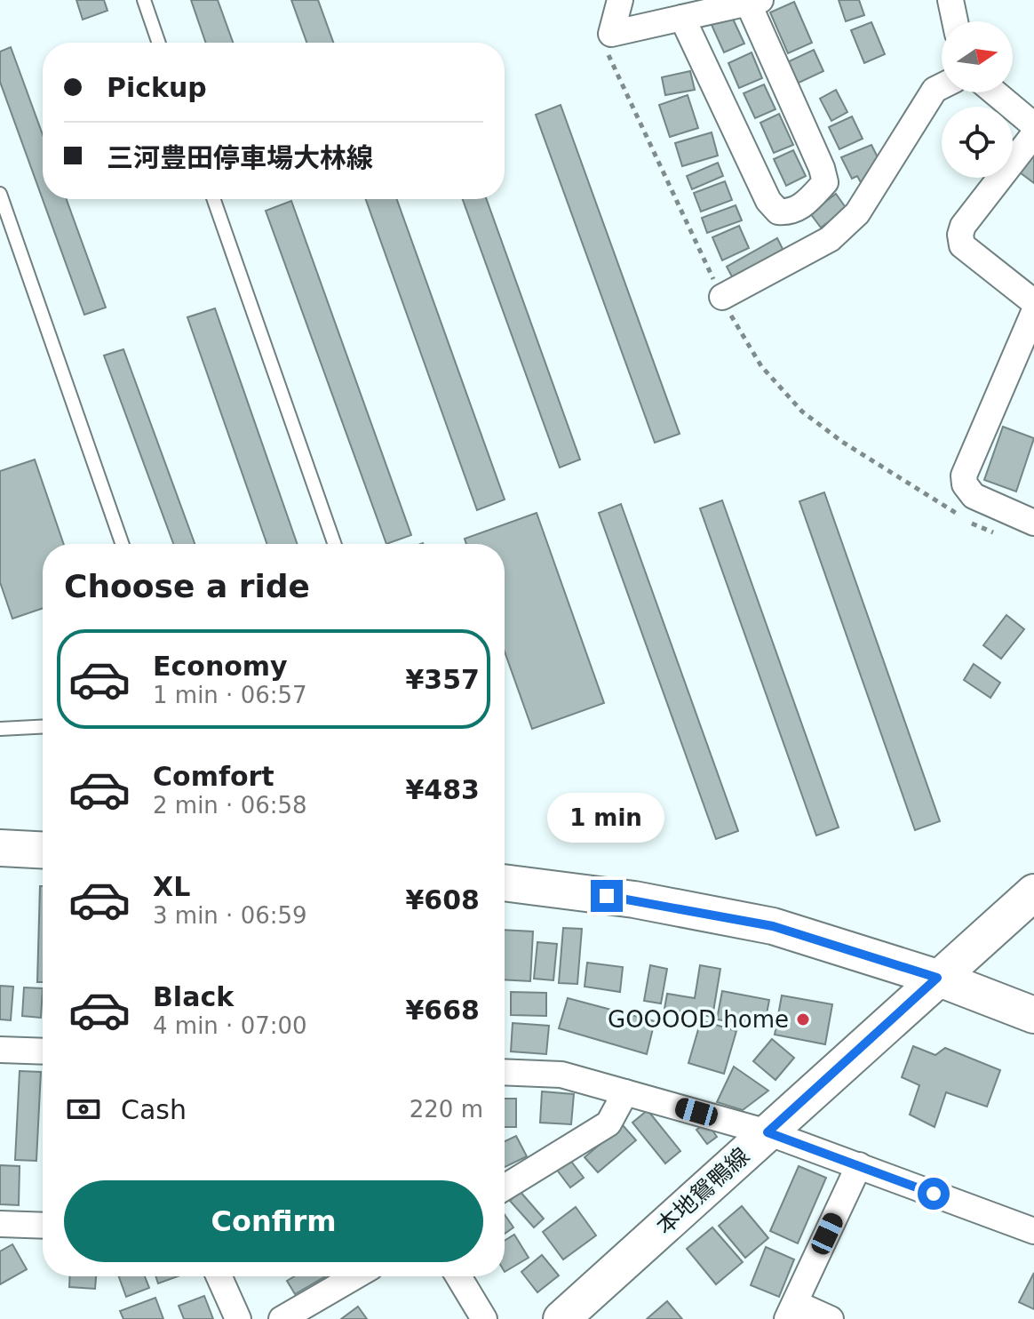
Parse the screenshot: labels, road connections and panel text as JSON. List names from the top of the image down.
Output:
{
  "streets": {
    "main road": ["本地鴛鴨線"]
  },
  "places": ["GOOOOD home"],
  "north": "right",
  "page": {
    "banner": ["Pickup", "三河豊田停車場大林線"],
    "heading": "Choose a ride",
    "list": [
      {
        "name": "Economy",
        "note": "1 min · 06:57",
        "value": "¥357"
      },
      {
        "name": "Comfort",
        "note": "2 min · 06:58",
        "value": "¥483"
      },
      {
        "name": "XL",
        "note": "3 min · 06:59",
        "value": "¥608"
      },
      {
        "name": "Black",
        "note": "4 min · 07:00",
        "value": "¥668"
      }
    ],
    "bubble": "1 min",
    "pay": ["Cash", "220 m"],
    "buttons": "Confirm"
  }
}
